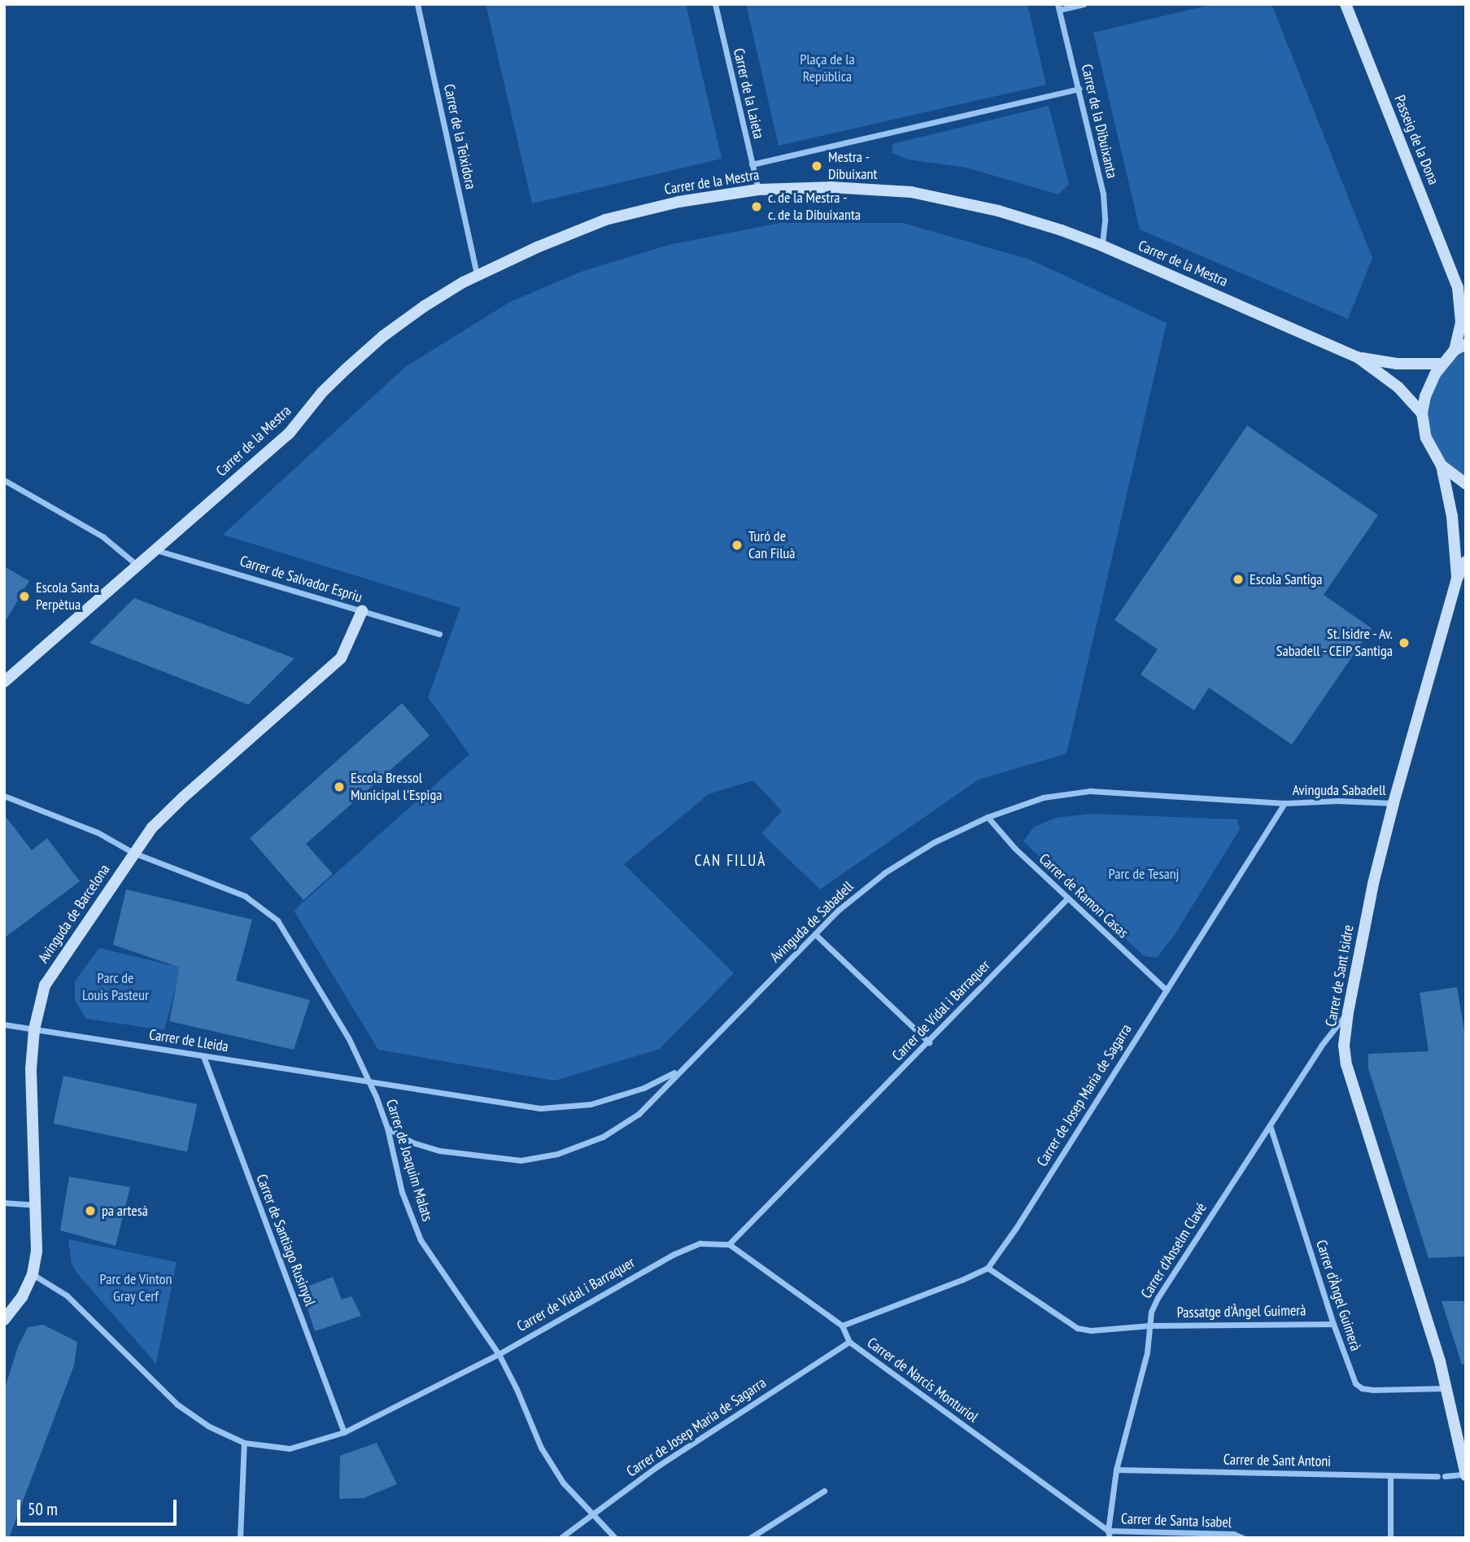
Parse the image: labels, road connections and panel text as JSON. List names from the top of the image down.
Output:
{
  "streets": {
    "main road": [
      "Passeig de la Dona",
      "Carrer de la Mestra",
      "Avinguda de Barcelona",
      "Carrer de Sant Isidre"
    ],
    "street": [
      "Carrer de la Laieta",
      "Carrer de la Dibuixanta",
      "Carrer de la Teixidora",
      "Carrer de Salvador Espriu",
      "Avinguda Sabadell",
      "Carrer de Ramon Casas",
      "Avinguda de Sabadell",
      "Carrer de Vidal i Barraquer",
      "Carrer de Lleida",
      "Carrer de Josep Maria de Sagarra",
      "Carrer de Joaquim Malats",
      "Carrer de Santiago Rusinyol",
      "Carrer d'Anselm Clavé",
      "Carrer d'Àngel Guimerà",
      "Passatge d'Àngel Guimerà",
      "Carrer de Narcís Monturiol",
      "Carrer de Sant Antoni",
      "Carrer de Santa Isabel"
    ]
  },
  "crossings": [
    ["Carrer de la Laieta", "Carrer de la Mestra"],
    ["Carrer de la Dibuixanta", "Carrer de la Mestra"],
    ["Carrer de la Teixidora", "Carrer de la Mestra"],
    ["Carrer de la Mestra", "Carrer de Salvador Espriu"],
    ["Carrer de Salvador Espriu", "Avinguda de Barcelona"],
    ["Avinguda Sabadell", "Avinguda de Sabadell"],
    ["Avinguda Sabadell", "Carrer de Sant Isidre"],
    ["Avinguda Sabadell", "Carrer de Josep Maria de Sagarra"],
    ["Carrer de Ramon Casas", "Avinguda de Sabadell"],
    ["Carrer de Ramon Casas", "Carrer de Vidal i Barraquer"],
    ["Carrer de Ramon Casas", "Carrer de Josep Maria de Sagarra"],
    ["Avinguda de Barcelona", "Carrer de Vidal i Barraquer"],
    ["Avinguda de Barcelona", "Carrer de Lleida"],
    ["Avinguda de Barcelona", "Carrer de Joaquim Malats"],
    ["Avinguda de Sabadell", "Carrer de Lleida"],
    ["Avinguda de Sabadell", "Carrer de Josep Maria de Sagarra"],
    ["Avinguda de Sabadell", "Carrer de Joaquim Malats"],
    ["Carrer de Sant Isidre", "Carrer d'Anselm Clavé"],
    ["Carrer de Sant Isidre", "Carrer d'Àngel Guimerà"],
    ["Carrer de Vidal i Barraquer", "Carrer de Joaquim Malats"],
    ["Carrer de Vidal i Barraquer", "Carrer de Santiago Rusinyol"],
    ["Carrer de Lleida", "Carrer de Joaquim Malats"],
    ["Carrer de Lleida", "Carrer de Santiago Rusinyol"],
    ["Carrer de Josep Maria de Sagarra", "Carrer de Joaquim Malats"],
    ["Carrer de Josep Maria de Sagarra", "Passatge d'Àngel Guimerà"],
    ["Carrer de Josep Maria de Sagarra", "Carrer de Narcís Monturiol"],
    ["Carrer d'Anselm Clavé", "Carrer d'Àngel Guimerà"],
    ["Carrer d'Anselm Clavé", "Passatge d'Àngel Guimerà"],
    ["Carrer d'Anselm Clavé", "Carrer de Narcís Monturiol"],
    ["Carrer d'Anselm Clavé", "Carrer de Sant Antoni"],
    ["Carrer d'Anselm Clavé", "Carrer de Santa Isabel"],
    ["Carrer d'Àngel Guimerà", "Passatge d'Àngel Guimerà"],
    ["Carrer de Narcís Monturiol", "Carrer de Santa Isabel"]
  ],
  "districts": ["CAN FILUÀ"],
  "parks": [
    "Plaça de la República",
    "Parc de Tesanj",
    "Parc de Louis Pasteur",
    "Parc de Vinton Gray Cerf"
  ],
  "places": [
    "Mestra - Dibuixant",
    "c. de la Mestra - c. de la Dibuixanta",
    "Turó de Can Filuà",
    "Escola Santiga",
    "Escola Santa Perpètua",
    "St. Isidre - Av. Sabadell - CEIP Santiga",
    "Escola Bressol Municipal l'Espiga",
    "pa artesà"
  ],
  "scale_bar": "50 m"
}
